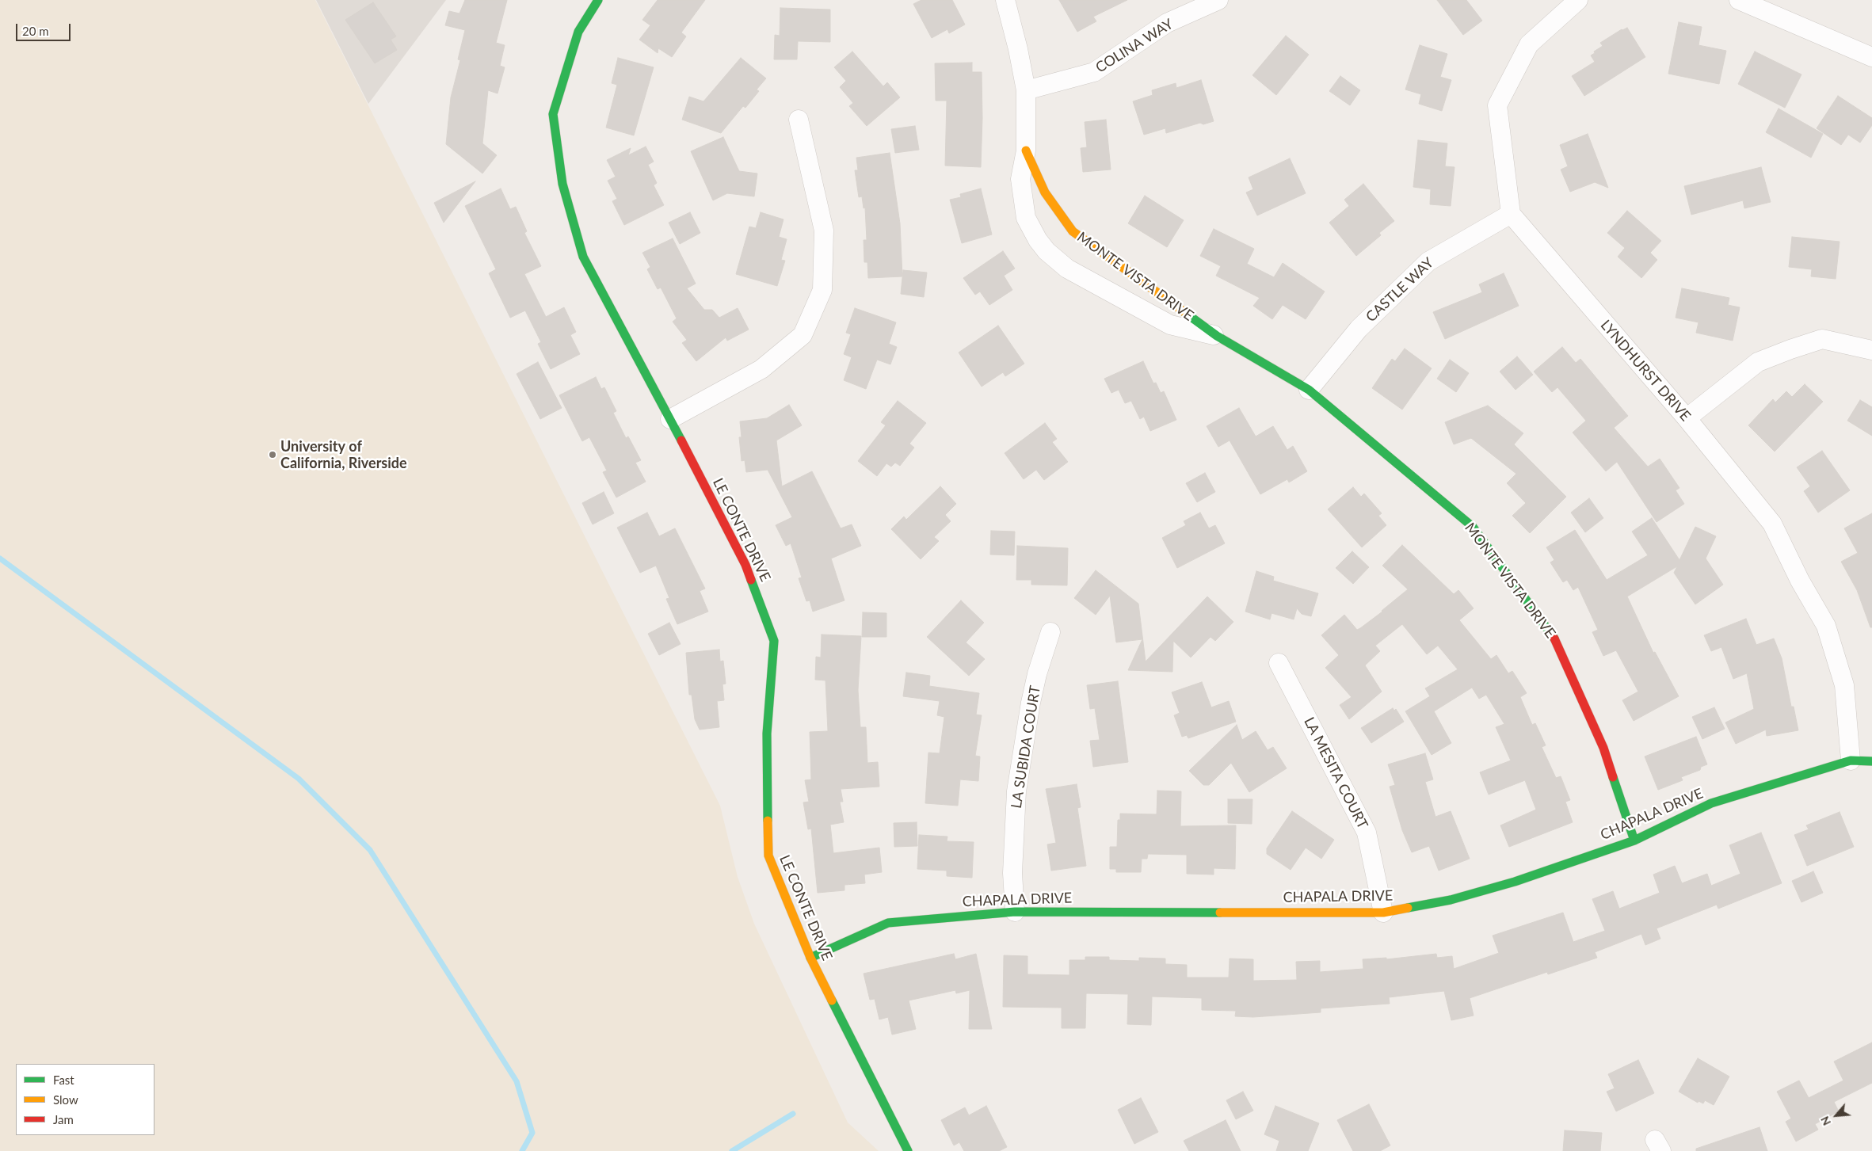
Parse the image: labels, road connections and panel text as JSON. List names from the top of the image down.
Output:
{
  "streets": {
    "street": [
      "COLINA WAY",
      "MONTE VISTA DRIVE",
      "CASTLE WAY",
      "LYNDHURST DRIVE",
      "LE CONTE DRIVE",
      "LA SUBIDA COURT",
      "LA MESITA COURT",
      "CHAPALA DRIVE"
    ]
  },
  "crossings": [
    ["COLINA WAY", "MONTE VISTA DRIVE"],
    ["MONTE VISTA DRIVE", "CASTLE WAY"],
    ["MONTE VISTA DRIVE", "CHAPALA DRIVE"],
    ["CASTLE WAY", "LYNDHURST DRIVE"],
    ["LYNDHURST DRIVE", "CHAPALA DRIVE"],
    ["LE CONTE DRIVE", "CHAPALA DRIVE"],
    ["LA SUBIDA COURT", "CHAPALA DRIVE"],
    ["LA MESITA COURT", "CHAPALA DRIVE"]
  ],
  "places": ["University of California, Riverside"],
  "legend": ["Fast", "Slow", "Jam"],
  "scale_bar": "20 m",
  "north": "bottom left"
}
